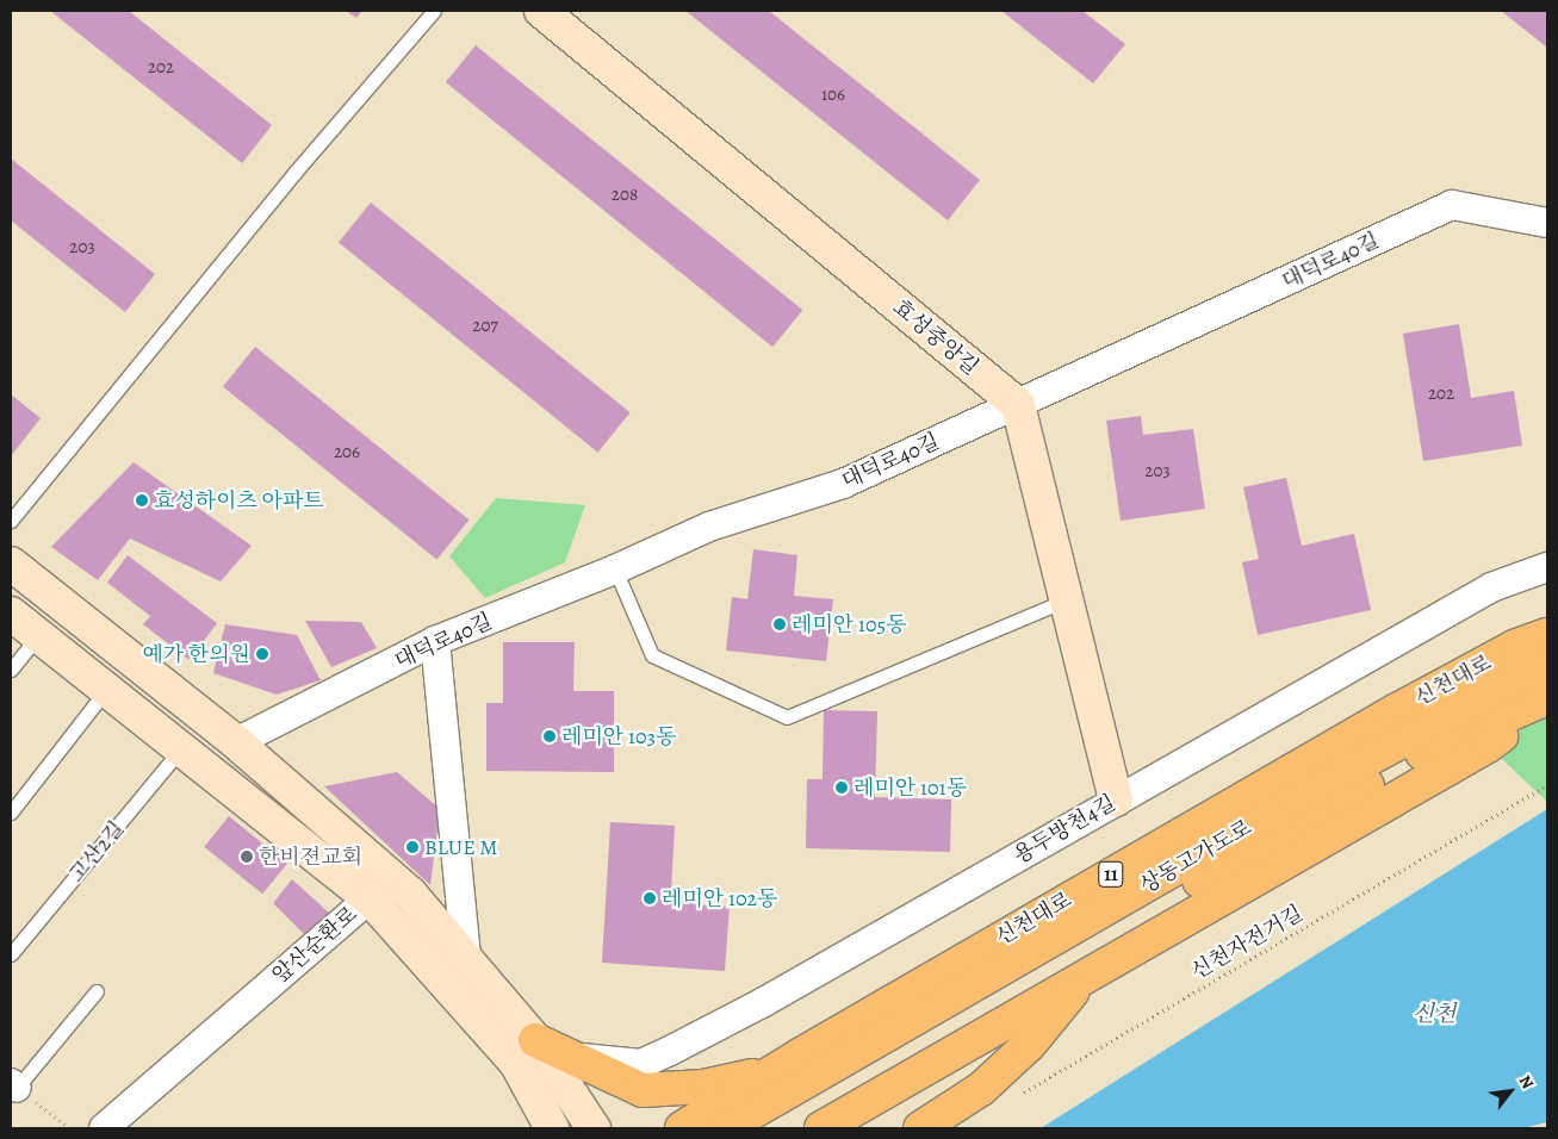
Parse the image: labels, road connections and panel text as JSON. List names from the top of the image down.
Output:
{
  "streets": {
    "highway": ["신천대로", "상동고가도로", "11"],
    "main road": ["효성중앙길", "앞산순환로"],
    "street": ["대덕로40길", "용두방천4길"],
    "lane": ["고산2길"],
    "path": ["신천자전거길"]
  },
  "crossings": [
    ["대덕로40길", "효성중앙길"],
    ["고산2길", "앞산순환로"]
  ],
  "water": ["신천"],
  "places": [
    "효성하이츠 아파트",
    "레미안 105동",
    "예가 한의원",
    "레미안 103동",
    "레미안 101동",
    "BLUE M",
    "한비젼교회",
    "레미안 102동"
  ],
  "house_numbers": [
    "202",
    "106",
    "208",
    "203",
    "207",
    "202",
    "206",
    "203"
  ],
  "north": "top right"
}
